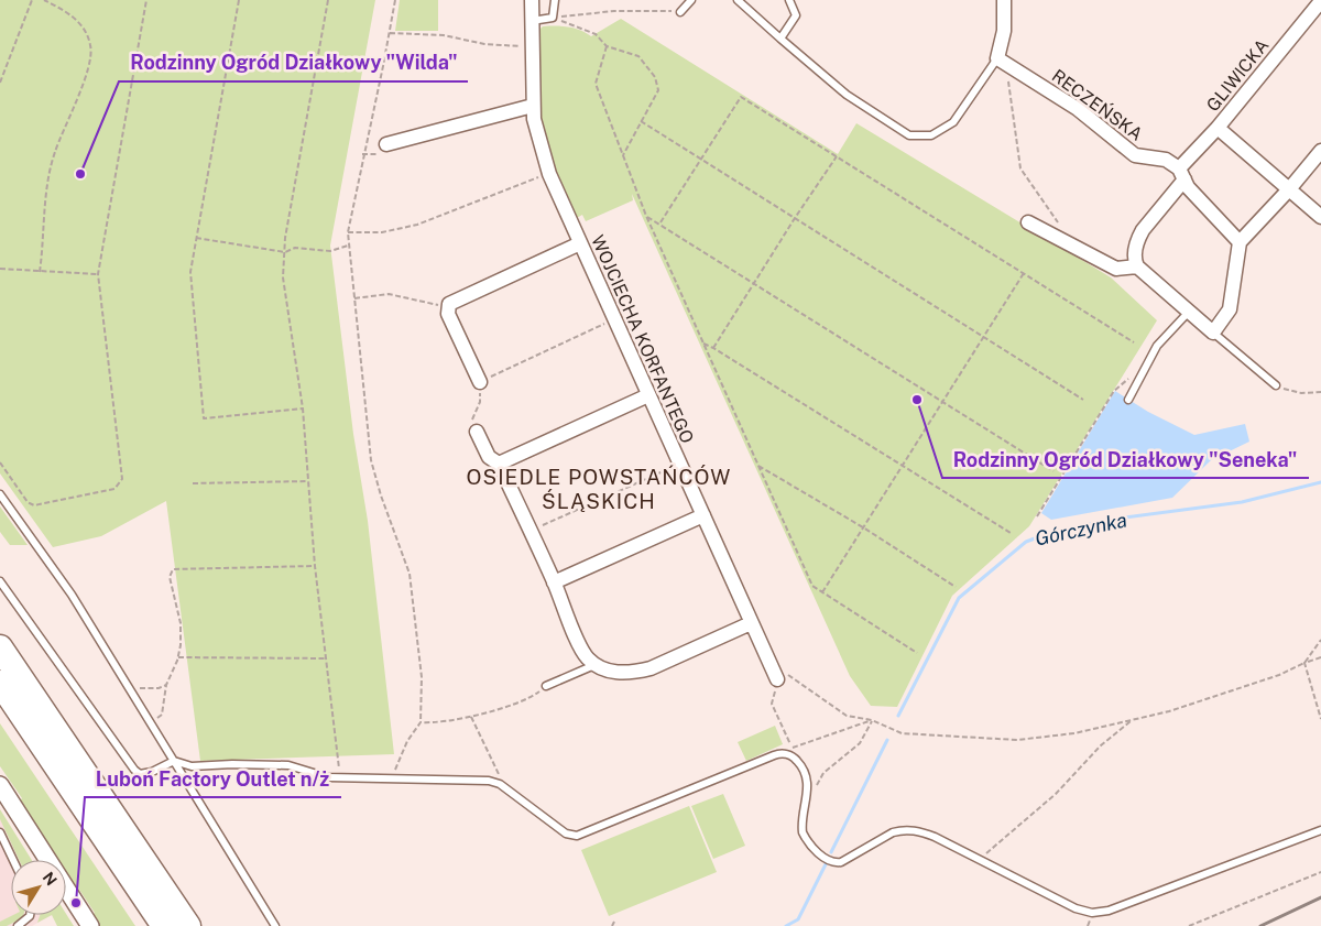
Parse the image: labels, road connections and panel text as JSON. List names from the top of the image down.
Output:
{
  "streets": {
    "street": ["GLIWICKA", "RECZEŃSKA", "WOJCIECHA KORFANTEGO"]
  },
  "crossings": [
    ["GLIWICKA", "RECZEŃSKA"]
  ],
  "districts": ["OSIEDLE POWSTAŃCÓW ŚLĄSKICH"],
  "water": ["Górczynka"],
  "places": ["Rodzinny Ogród Działkowy \"Wilda\"", "Rodzinny Ogród Działkowy \"Seneka\"", "Luboń Factory Outlet n/ż"],
  "north": "top right"
}
